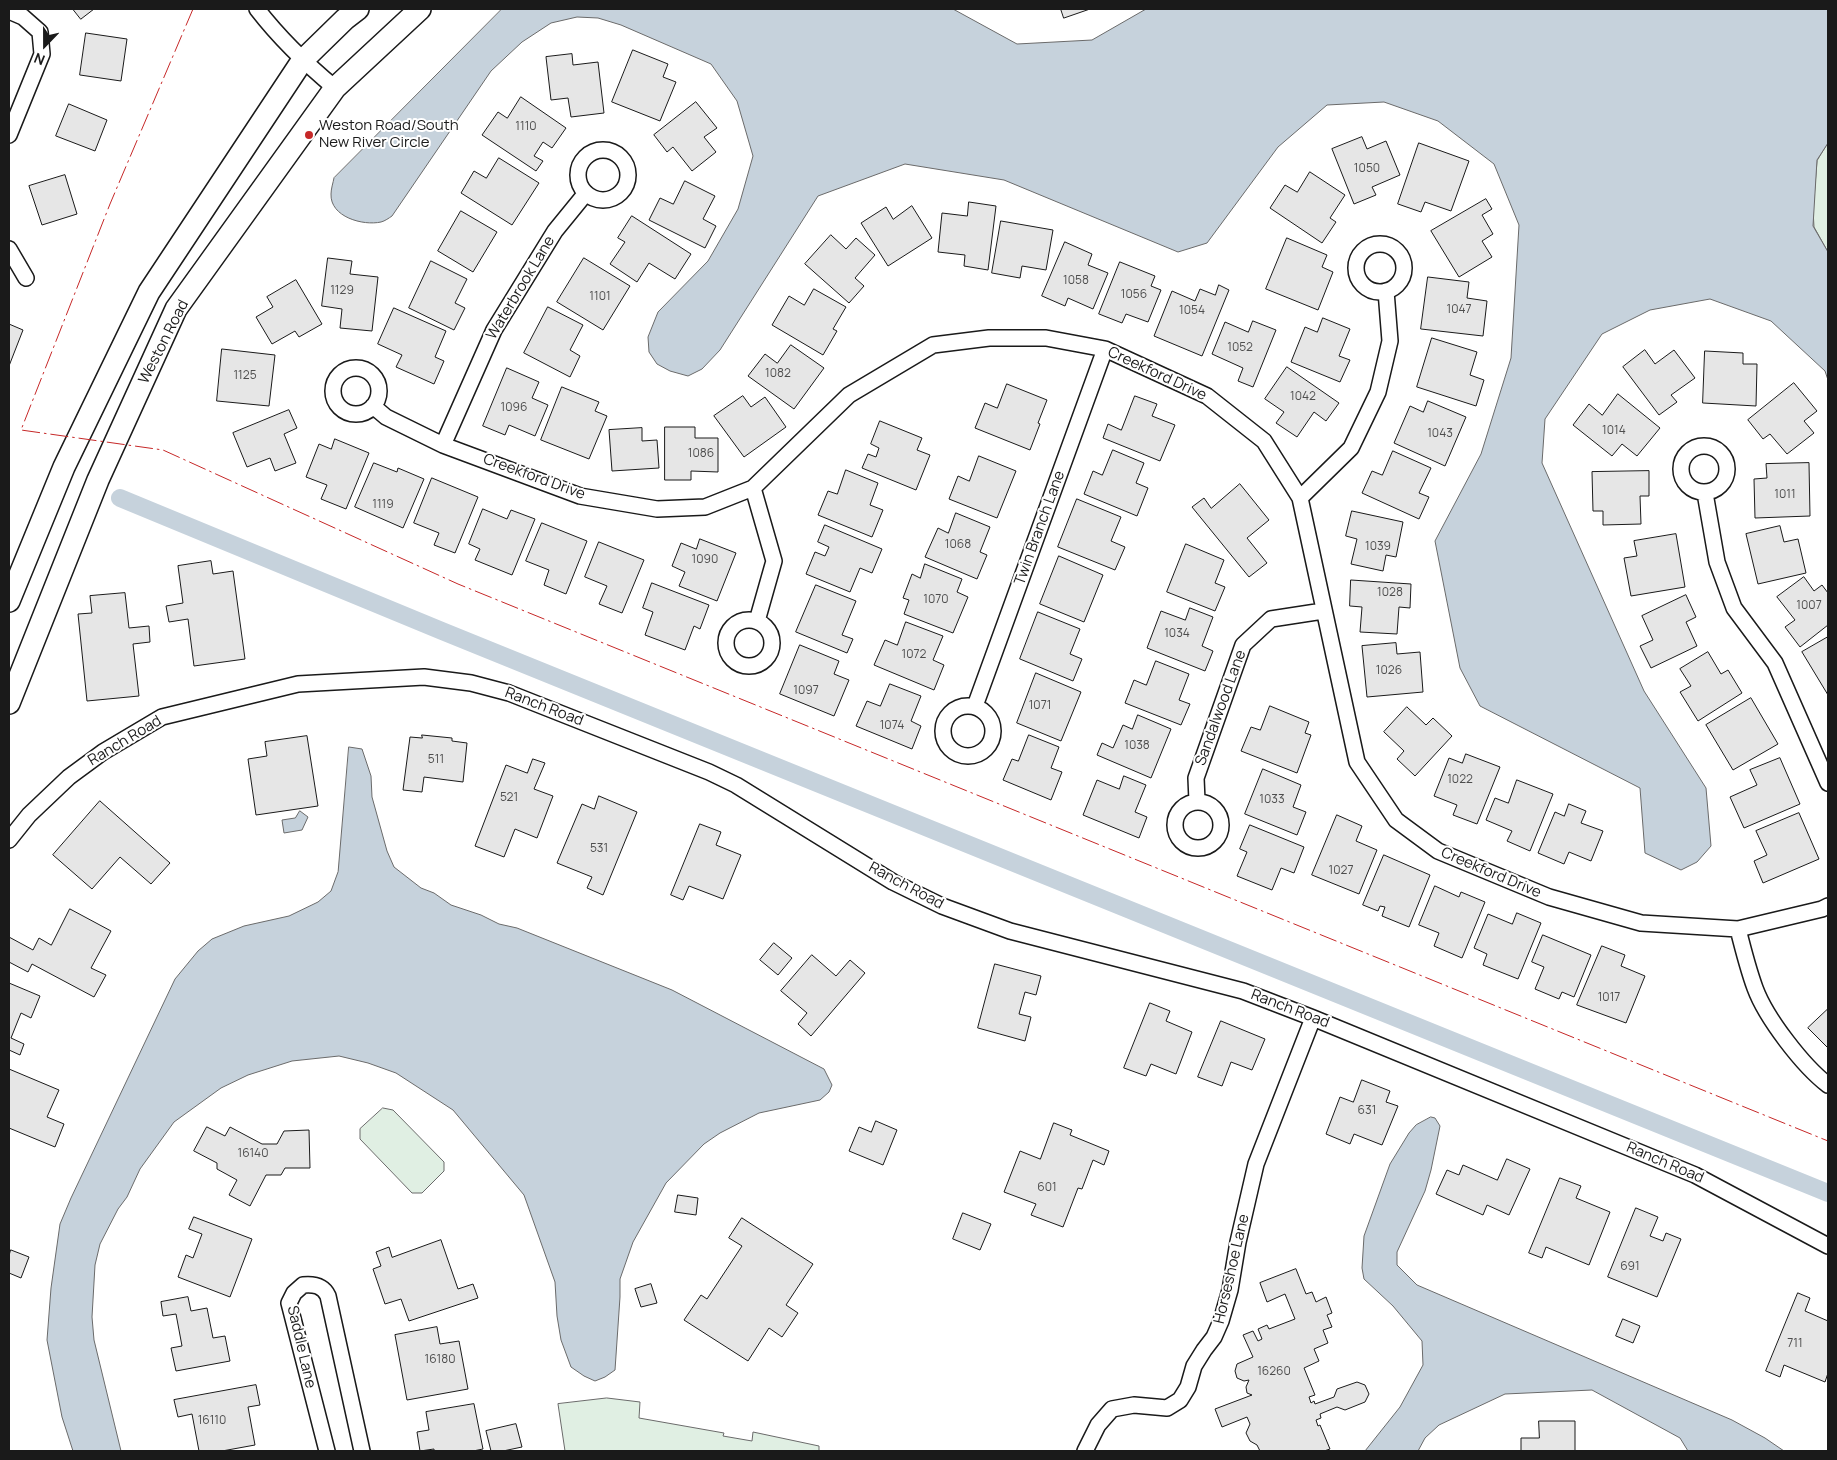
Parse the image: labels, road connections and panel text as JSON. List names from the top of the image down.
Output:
{
  "streets": {
    "main road": ["Weston Road"],
    "street": [
      "Waterbrook Lane",
      "Creekford Drive",
      "Twin Branch Lane",
      "Ranch Road",
      "Sandalwood Lane",
      "Horseshoe Lane",
      "Saddle Lane"
    ]
  },
  "crossings": [
    ["Waterbrook Lane", "Creekford Drive"],
    ["Creekford Drive", "Twin Branch Lane"],
    ["Creekford Drive", "Sandalwood Lane"],
    ["Ranch Road", "Horseshoe Lane"]
  ],
  "places": ["Weston Road/South New River Circle"],
  "house_numbers": [
    "1110",
    "1050",
    "1058",
    "1129",
    "1056",
    "1101",
    "1047",
    "1054",
    "1052",
    "1082",
    "1125",
    "1042",
    "1096",
    "1014",
    "1043",
    "1086",
    "1011",
    "1119",
    "1068",
    "1039",
    "1090",
    "1028",
    "1070",
    "1007",
    "1034",
    "1072",
    "1026",
    "1097",
    "1071",
    "1074",
    "1038",
    "511",
    "1022",
    "521",
    "1033",
    "531",
    "1027",
    "1017",
    "631",
    "16140",
    "601",
    "691",
    "711",
    "16180",
    "16260",
    "16110"
  ],
  "north": "bottom"
}
